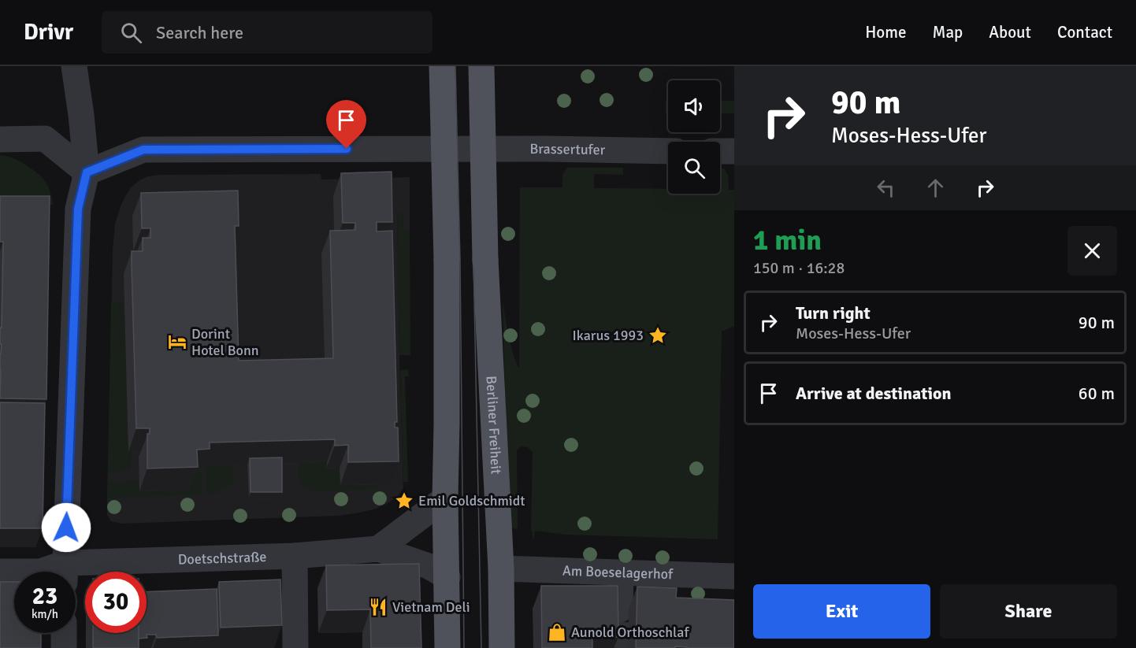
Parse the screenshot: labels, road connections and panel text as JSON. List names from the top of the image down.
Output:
{
  "streets": {
    "main road": ["Berliner Freiheit"],
    "street": ["Brassertufer", "Doetschstraße", "Am Boeselagerhof"]
  },
  "crossings": [
    ["Berliner Freiheit", "Am Boeselagerhof"]
  ],
  "places": {
    "place": ["Ikarus 1993", "Emil Goldschmidt"],
    "hotel": ["Dorint Hotel Bonn"],
    "restaurant": ["Vietnam Deli"],
    "shop": ["Aunold Orthoschlaf"]
  },
  "page": {
    "header": "Drivr",
    "search": "Search here",
    "nav": [
      "Home",
      "Map",
      "About",
      "Contact"
    ],
    "turn": ["90 m", "Moses-Hess-Ufer"],
    "heading": ["1 min", "150 m · 16:28"],
    "list": [
      {
        "name": "Turn right",
        "note": "Moses-Hess-Ufer",
        "value": "90 m"
      },
      {
        "name": "Arrive at destination",
        "value": "60 m"
      }
    ],
    "speed": "23 km/h",
    "limit": "30",
    "buttons": ["Exit", "Share"]
  }
}
